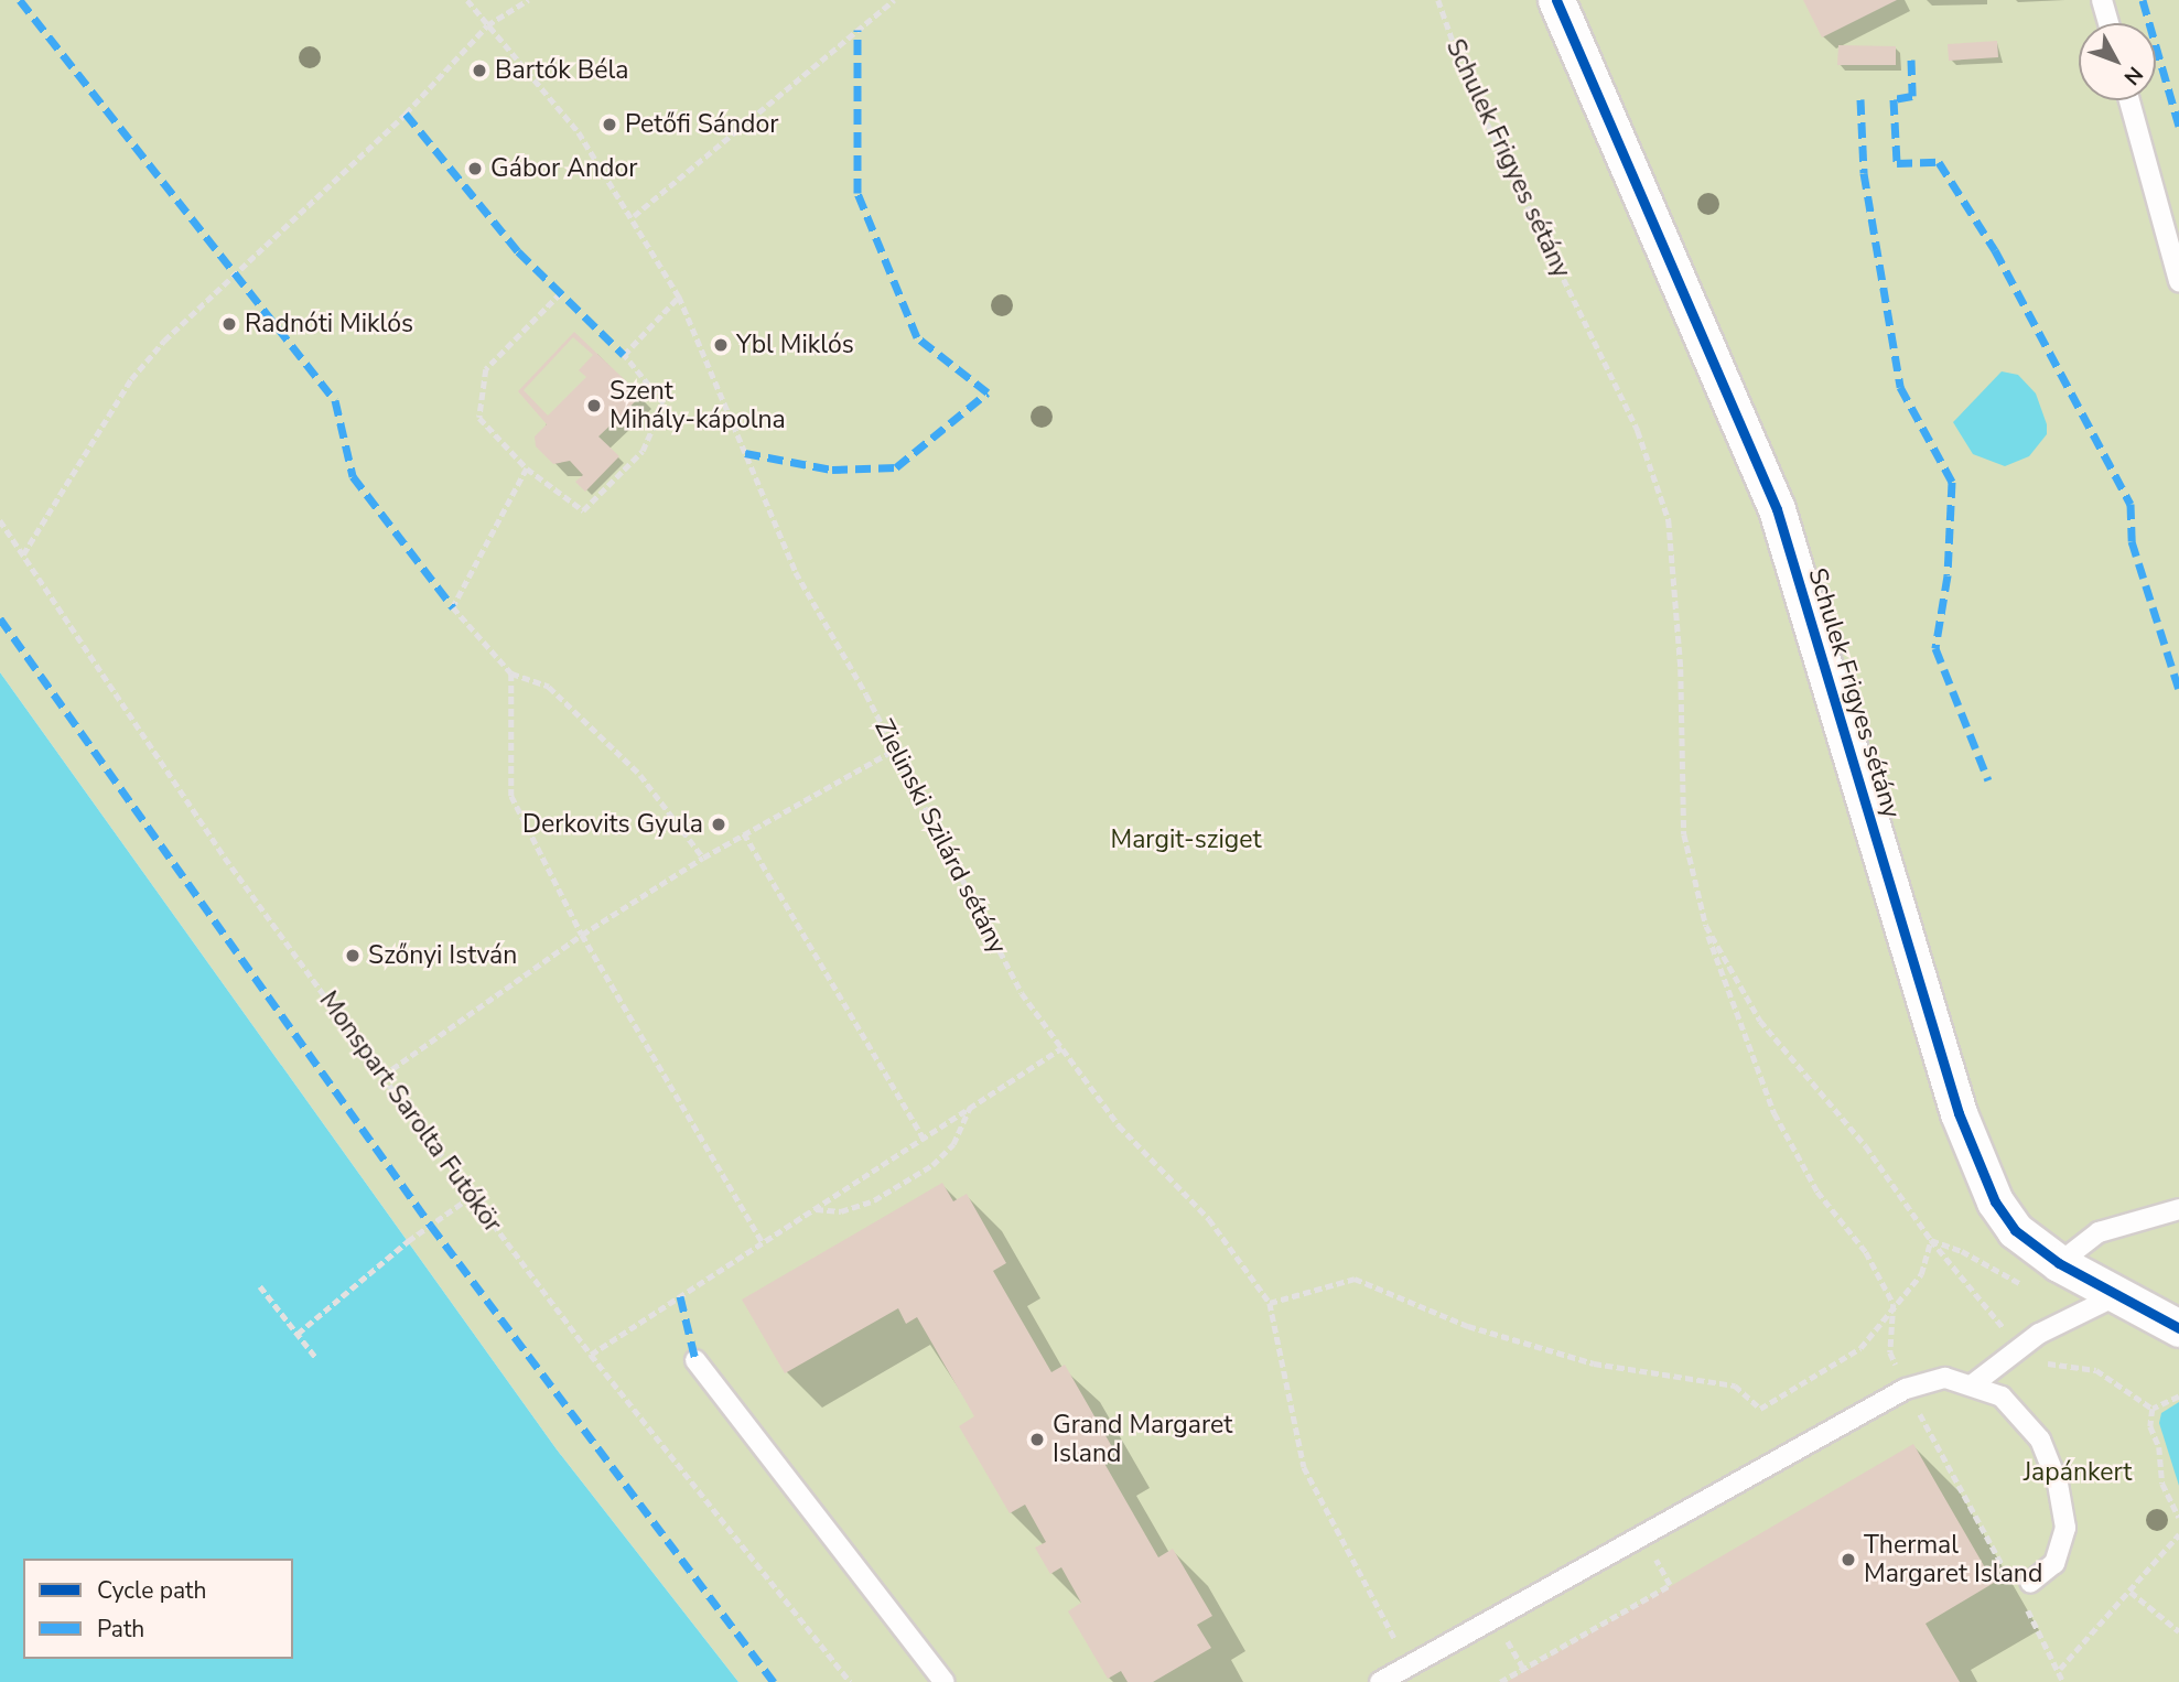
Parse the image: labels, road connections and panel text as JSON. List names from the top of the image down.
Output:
{
  "streets": {
    "street": ["Schulek Frigyes sétány"],
    "path": ["Zielinski Szilárd sétány", "Monspart Sarolta Futókör"]
  },
  "parks": ["Margit-sziget", "Japánkert"],
  "places": [
    "Bartók Béla",
    "Petőfi Sándor",
    "Gábor Andor",
    "Radnóti Miklós",
    "Ybl Miklós",
    "Szent Mihály-kápolna",
    "Derkovits Gyula",
    "Szőnyi István",
    "Grand Margaret Island",
    "Thermal Margaret Island"
  ],
  "legend": ["Cycle path", "Path"],
  "north": "bottom right"
}
